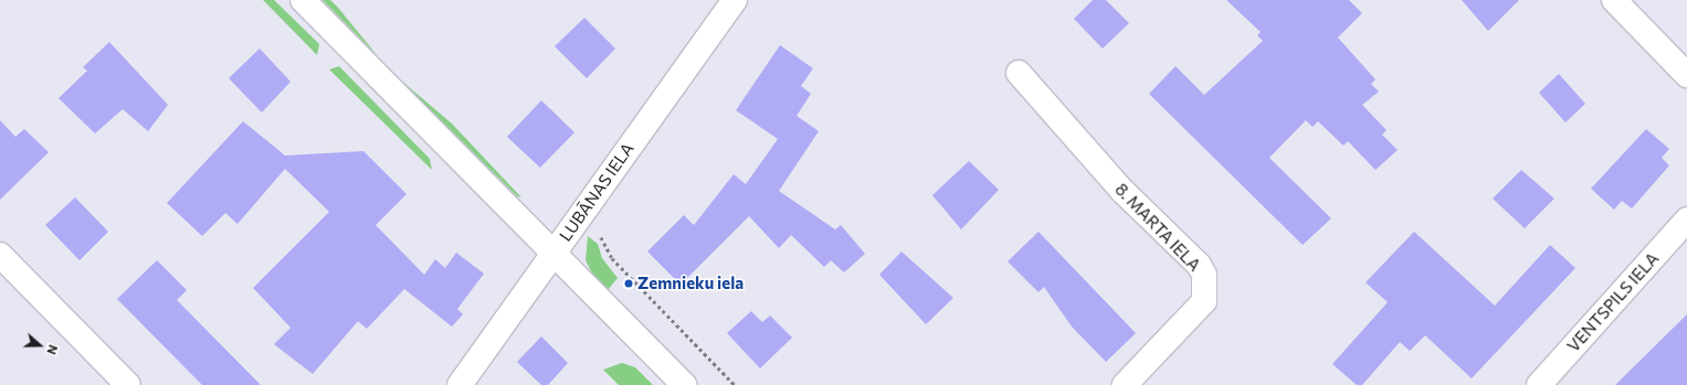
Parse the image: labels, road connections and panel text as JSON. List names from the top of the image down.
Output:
{
  "streets": {
    "street": ["LUBĀNAS IELA", "8. MARTA IELA", "VENTSPILS IELA"]
  },
  "places": ["Zemnieku iela"],
  "north": "right"
}
